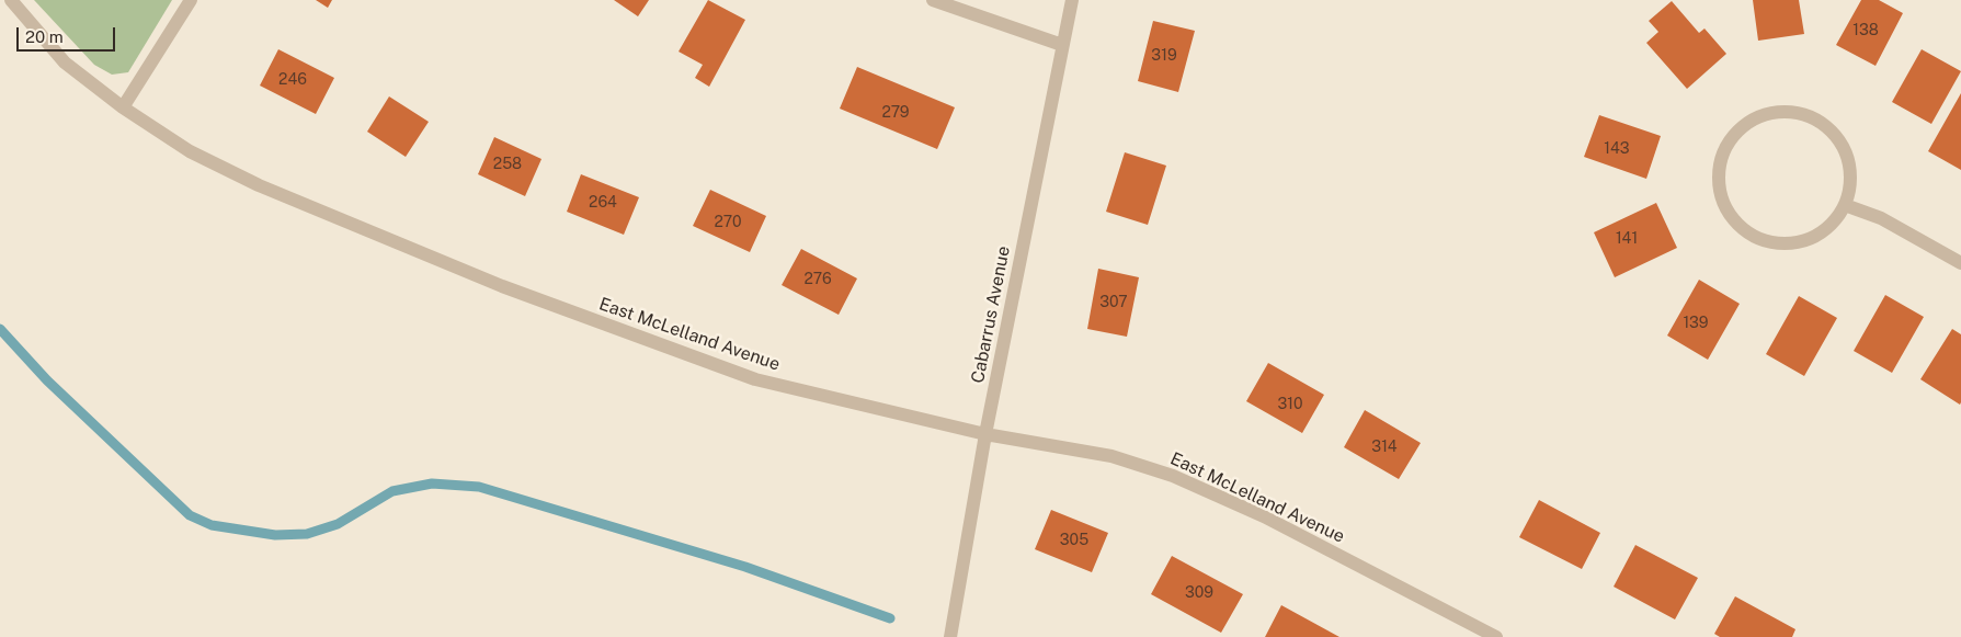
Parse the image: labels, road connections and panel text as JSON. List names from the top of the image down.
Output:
{
  "streets": {
    "street": ["Cabarrus Avenue", "East McLelland Avenue"]
  },
  "crossings": [
    ["Cabarrus Avenue", "East McLelland Avenue"]
  ],
  "house_numbers": [
    "138",
    "319",
    "246",
    "279",
    "143",
    "258",
    "264",
    "270",
    "141",
    "276",
    "307",
    "139",
    "310",
    "314",
    "305",
    "309"
  ],
  "scale_bar": "20 m"
}
